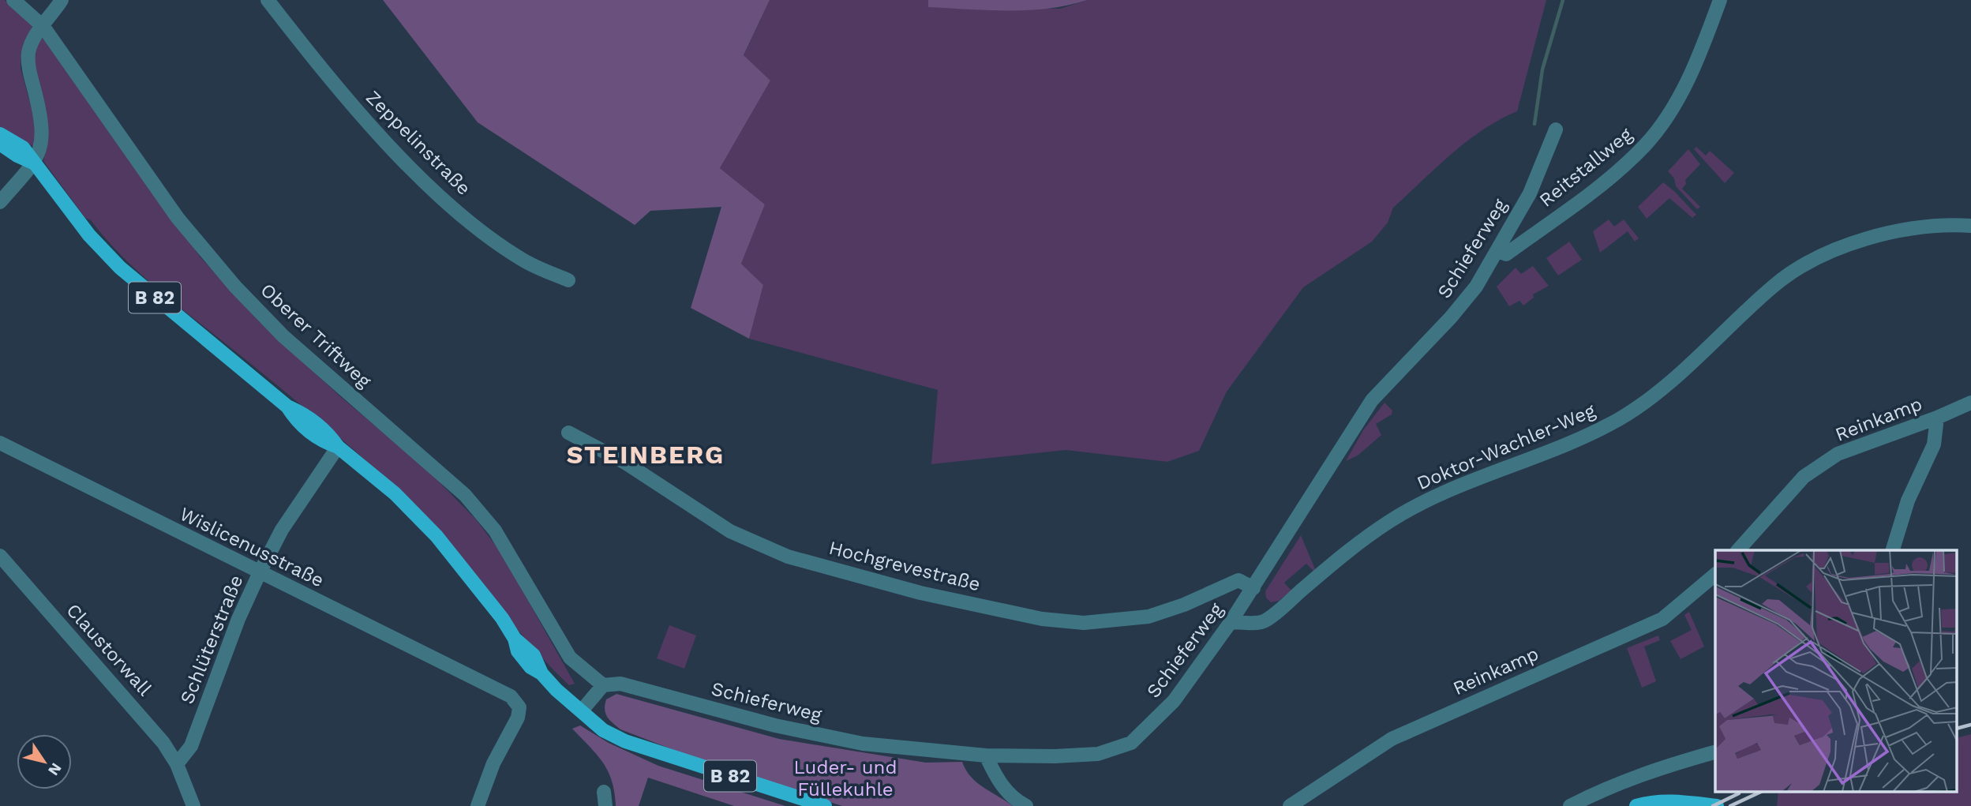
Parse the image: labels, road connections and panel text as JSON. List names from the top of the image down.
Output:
{
  "streets": {
    "main road": ["B 82"],
    "street": [
      "Zeppelinstraße",
      "Reitstallweg",
      "Schieferweg",
      "Oberer Triftweg",
      "Reinkamp",
      "Doktor-Wachler-Weg",
      "Wislicenusstraße",
      "Hochgrevestraße",
      "Schlüterstraße",
      "Claustorwall"
    ]
  },
  "crossings": [
    ["Reitstallweg", "Schieferweg"],
    ["Schieferweg", "Oberer Triftweg"],
    ["Schieferweg", "Doktor-Wachler-Weg"],
    ["Schieferweg", "Hochgrevestraße"],
    ["B 82", "Schlüterstraße"],
    ["Wislicenusstraße", "Schlüterstraße"],
    ["Schlüterstraße", "Claustorwall"]
  ],
  "districts": ["STEINBERG"],
  "parks": ["Luder- und Füllekuhle"],
  "north": "bottom right"
}
